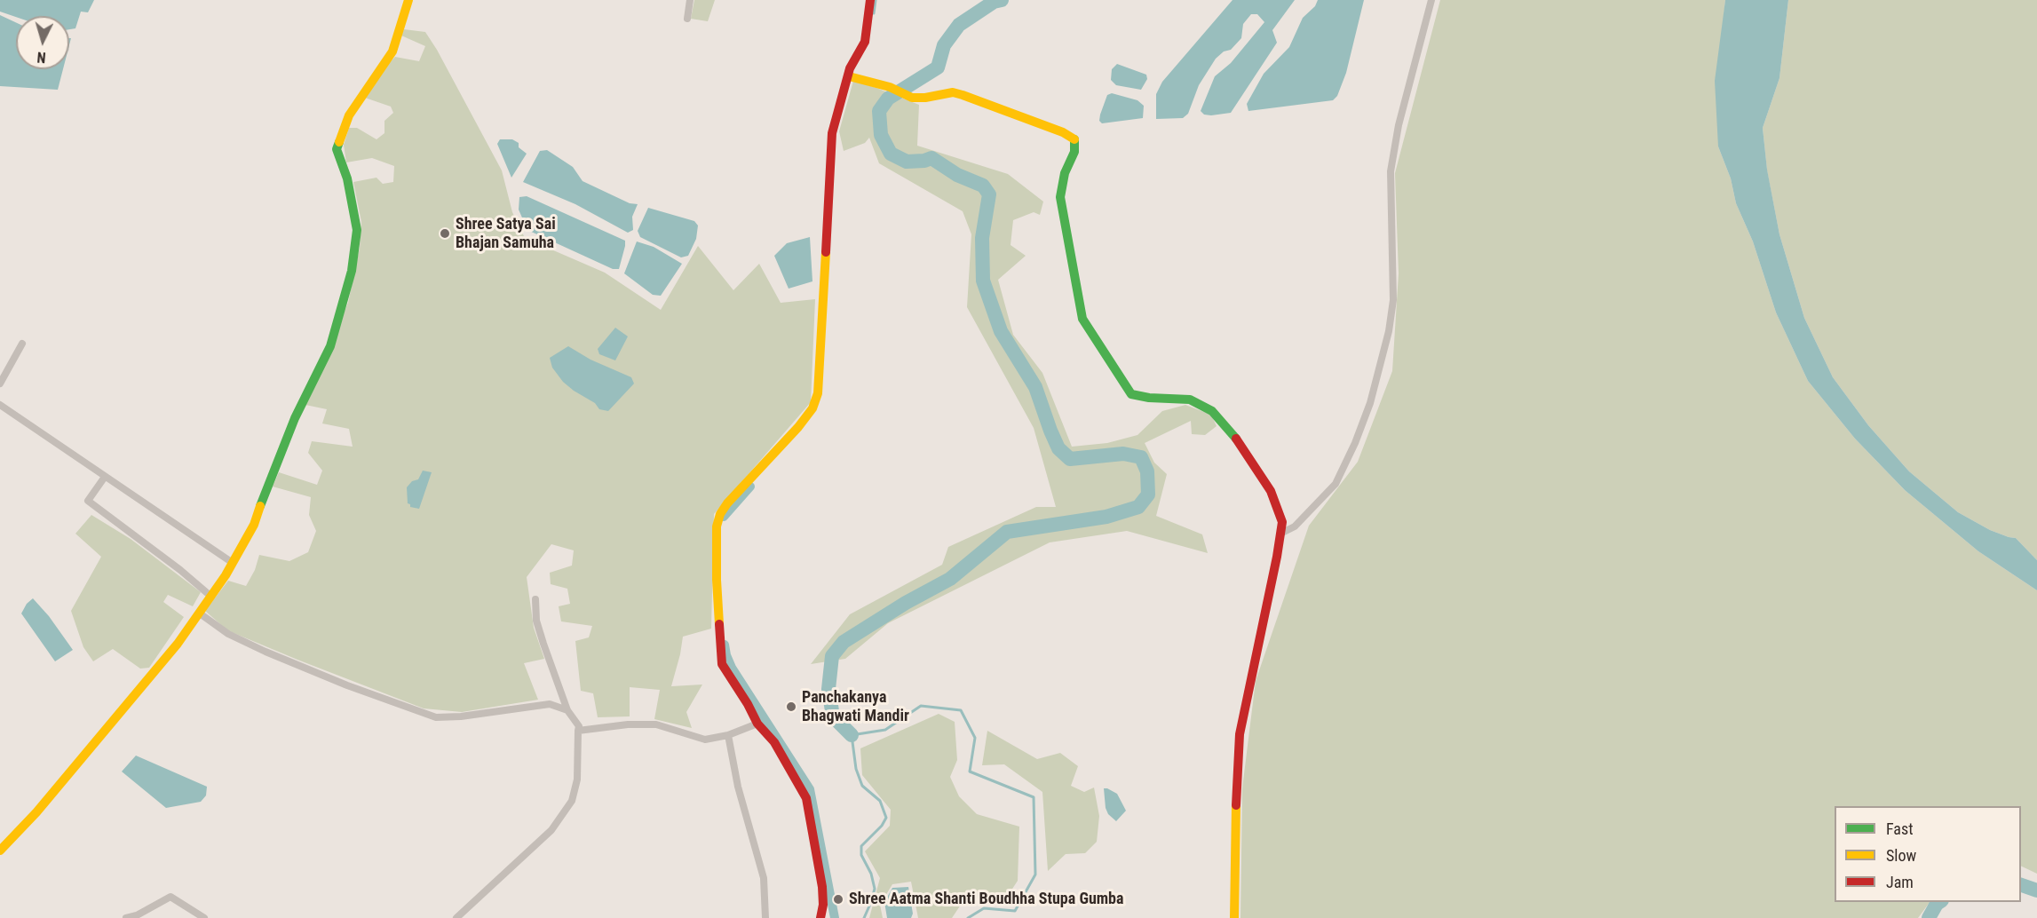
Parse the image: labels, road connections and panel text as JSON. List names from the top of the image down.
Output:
{
  "places": ["Shree Satya Sai Bhajan Samuha", "Panchakanya Bhagwati Mandir", "Shree Aatma Shanti Boudhha Stupa Gumba"],
  "legend": ["Fast", "Slow", "Jam"],
  "north": "bottom"
}
